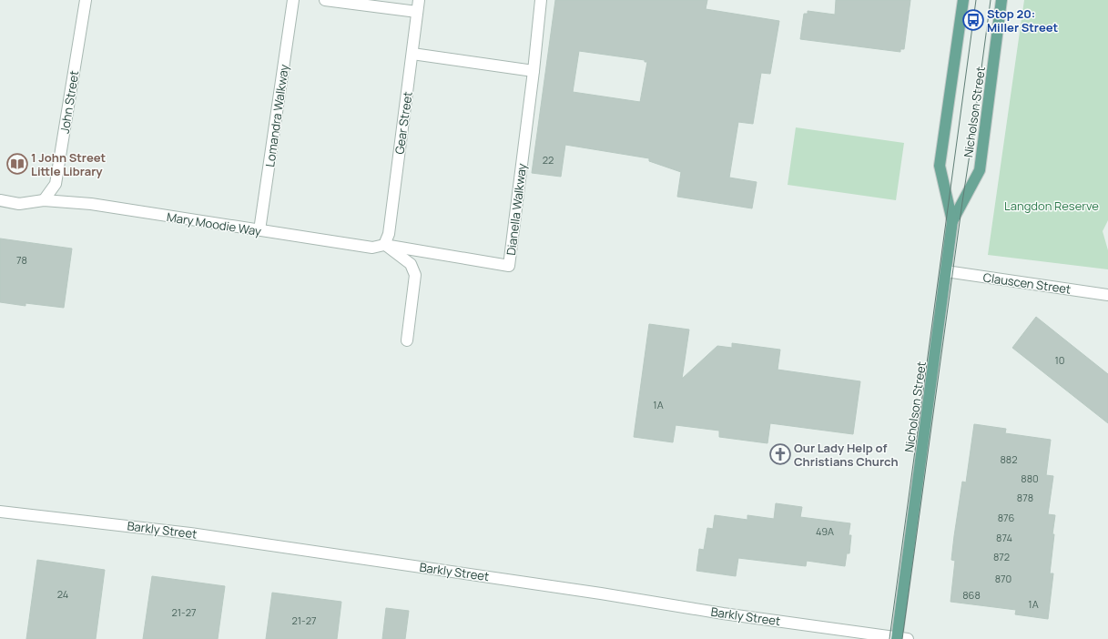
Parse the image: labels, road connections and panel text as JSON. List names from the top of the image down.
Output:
{
  "streets": {
    "main road": ["Nicholson Street"],
    "street": [
      "John Street",
      "Lomandra Walkway",
      "Gear Street",
      "Dianella Walkway",
      "Mary Moodie Way",
      "Clauscen Street",
      "Barkly Street"
    ]
  },
  "crossings": [
    ["John Street", "Mary Moodie Way"],
    ["Nicholson Street", "Clauscen Street"],
    ["Nicholson Street", "Barkly Street"],
    ["Lomandra Walkway", "Mary Moodie Way"],
    ["Gear Street", "Dianella Walkway"],
    ["Gear Street", "Mary Moodie Way"],
    ["Dianella Walkway", "Mary Moodie Way"]
  ],
  "parks": ["Langdon Reserve"],
  "places": {
    "bus stop": ["Stop 20: Miller Street"],
    "library": ["1 John Street Little Library"],
    "church": ["Our Lady Help of Christians Church"]
  },
  "house_numbers": [
    "22",
    "78",
    "10",
    "1A",
    "882",
    "880",
    "878",
    "876",
    "49A",
    "874",
    "872",
    "870",
    "24",
    "868",
    "1A",
    "21-27",
    "21-27"
  ]
}
